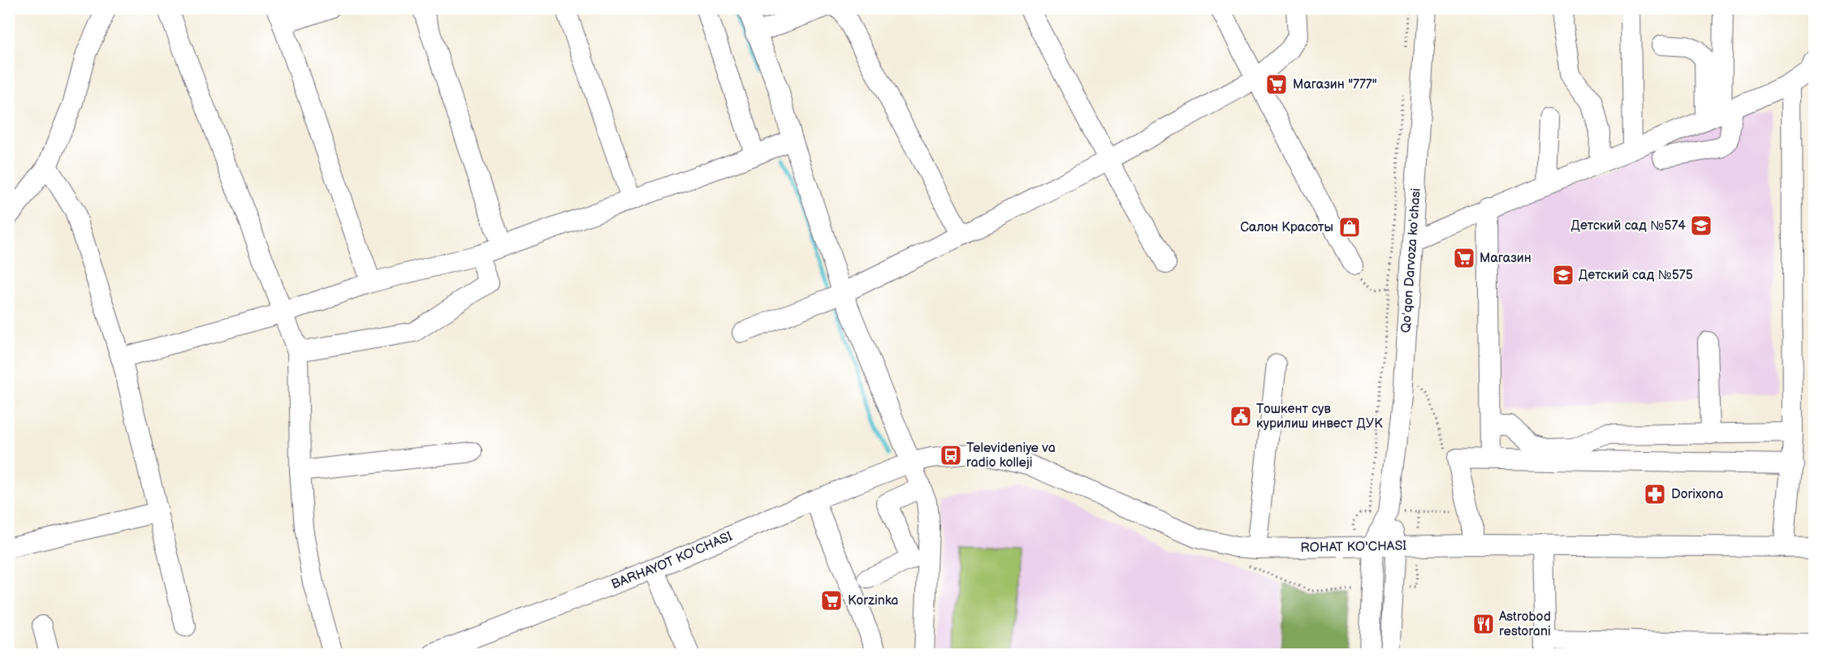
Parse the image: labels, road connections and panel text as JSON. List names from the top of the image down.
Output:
{
  "streets": {
    "street": ["Qoʻqon Darvoza koʻchasi", "ROHAT KO'CHASI", "BARHAYOT KO'CHASI"]
  },
  "crossings": [
    ["Qoʻqon Darvoza koʻchasi", "ROHAT KO'CHASI"],
    ["ROHAT KO'CHASI", "BARHAYOT KO'CHASI"]
  ],
  "places": {
    "supermarket": ["Магазин \"777\"", "Магазин", "Korzinka"],
    "school or university": ["Детский сад №574", "Детский сад №575"],
    "shop": ["Салон Красоты"],
    "public building": ["Тошкент сув курилиш инвест ДУК"],
    "bus stop": ["Televideniye va radio kolleji"],
    "pharmacy": ["Dorixona"],
    "restaurant": ["Astrobod restorani"]
  }
}
